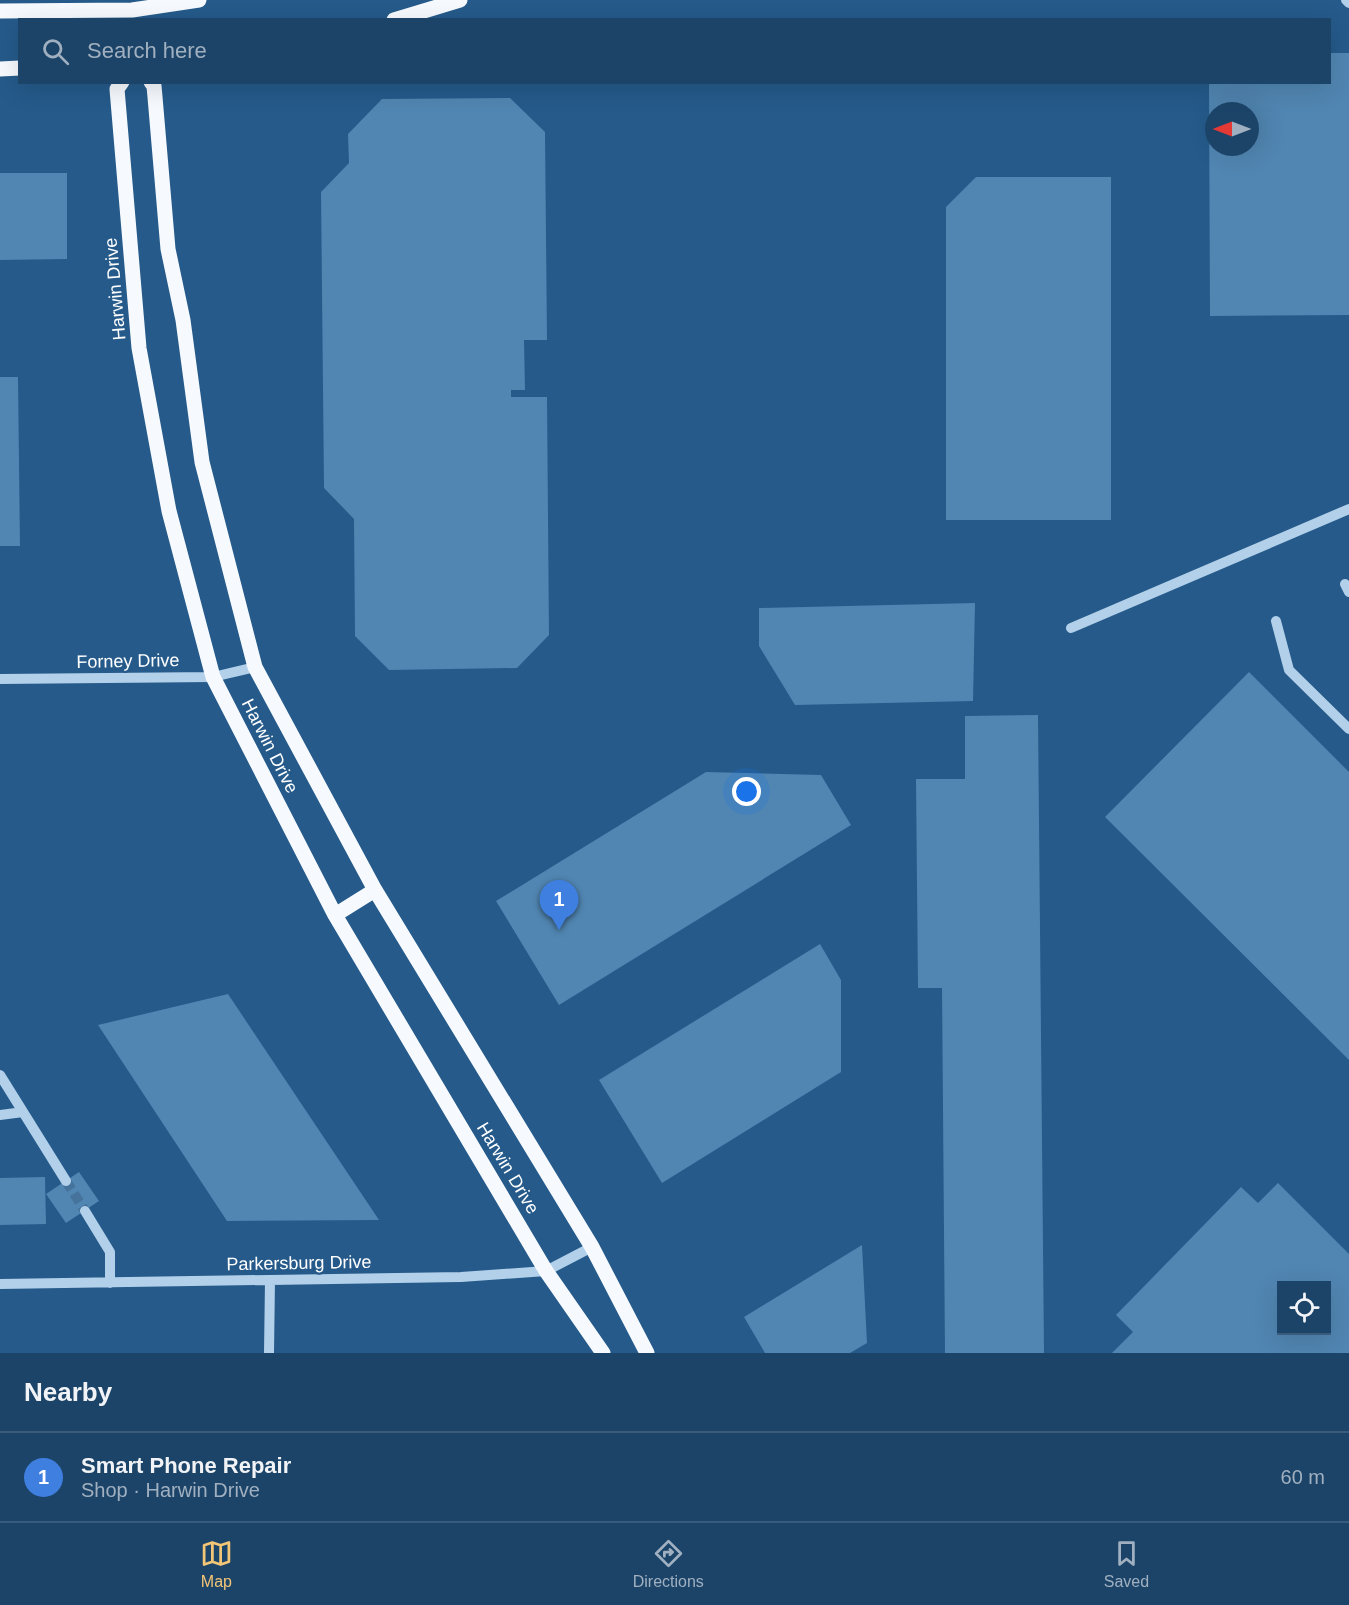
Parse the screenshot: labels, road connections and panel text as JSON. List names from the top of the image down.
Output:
{
  "streets": {
    "main road": ["Harwin Drive"],
    "street": ["Forney Drive", "Parkersburg Drive"]
  },
  "crossings": [
    ["Harwin Drive", "Forney Drive"],
    ["Harwin Drive", "Parkersburg Drive"]
  ],
  "north": "left",
  "page": {
    "search": "Search here",
    "pins": "1",
    "heading": "Nearby",
    "list": [
      {
        "mark": "1",
        "name": "Smart Phone Repair",
        "note": "Shop · Harwin Drive",
        "value": "60 m"
      }
    ],
    "nav": ["Map", "Directions", "Saved"]
  }
}
